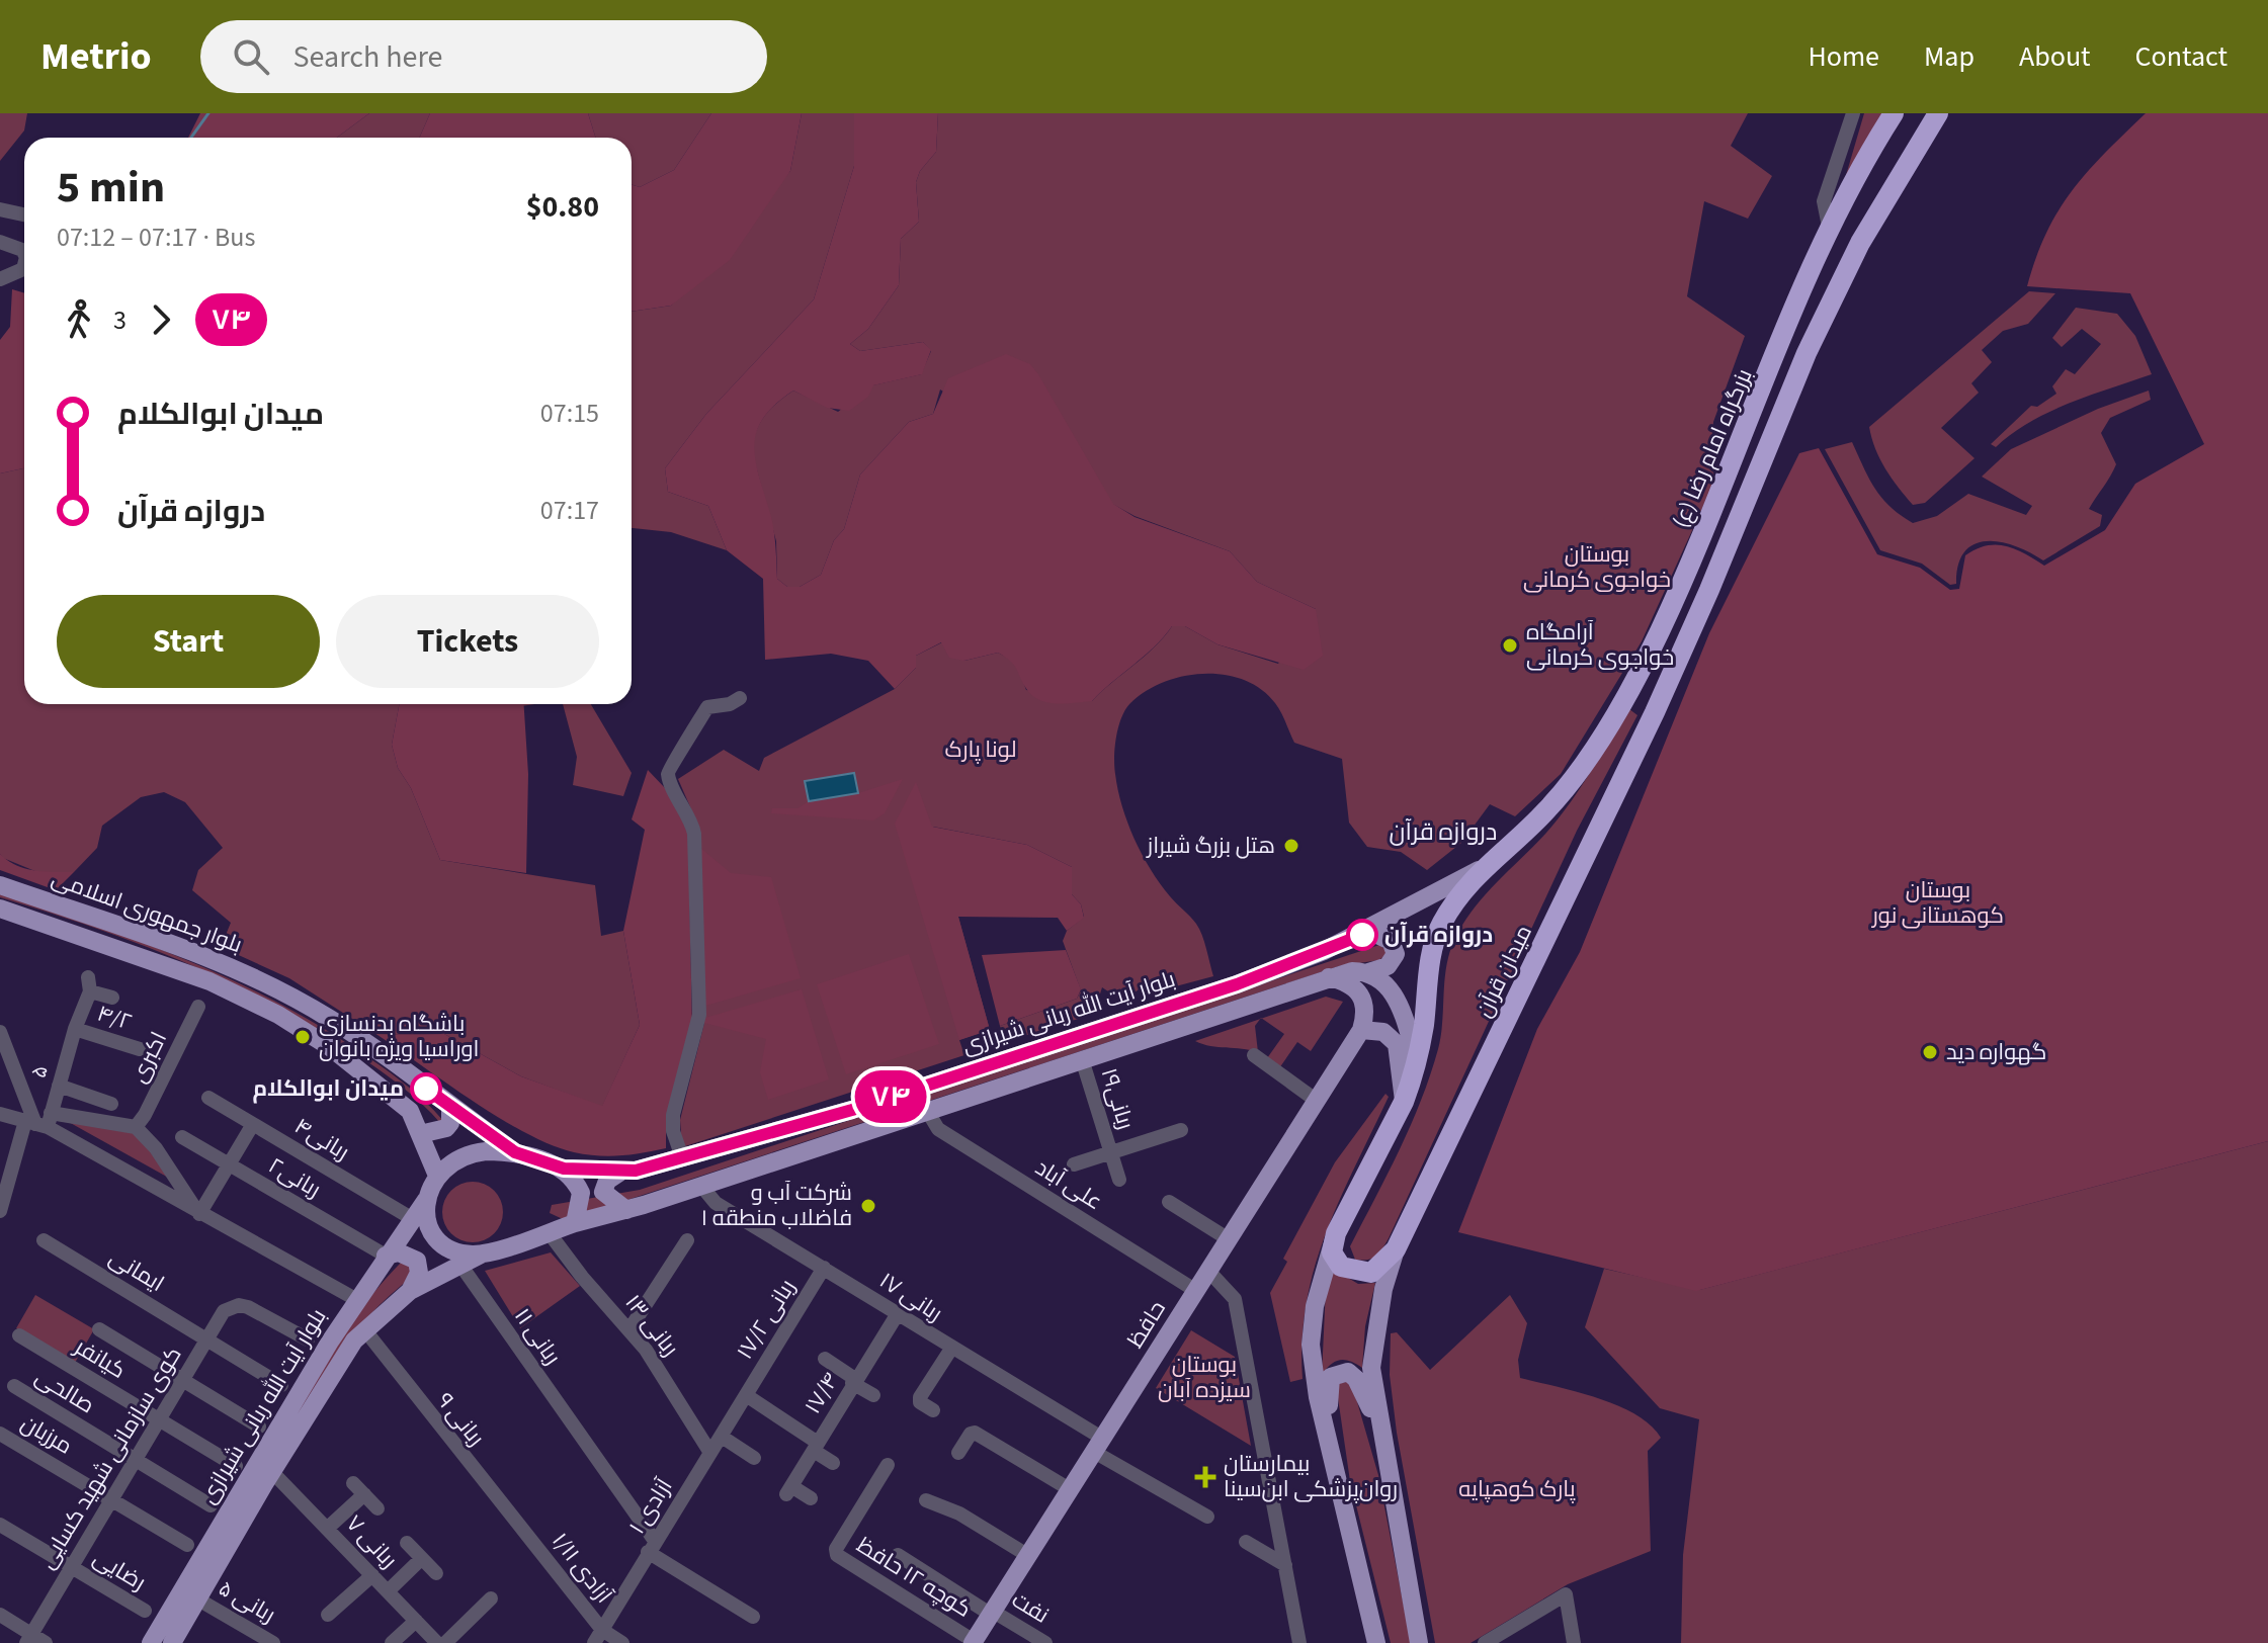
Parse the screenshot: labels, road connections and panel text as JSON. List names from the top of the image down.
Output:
{
  "streets": {
    "highway": ["بزرگراه امام رضا (ع)", "میدان قرآن"],
    "main road": ["بلوار جمهوری اسلامی", "بلوار آیت الله ربانی شیرازی", "حافظ"],
    "street": [
      "۴/۲",
      "اکبری",
      "۵",
      "ربانی۱۹",
      "ربانی۴",
      "ربانی۲",
      "علی آباد",
      "ایمانی",
      "ربانی ۱۷",
      "ربانی ۱۷/۲",
      "ربانی ۱۳",
      "ربانی ۱۱",
      "کیانفر",
      "صالحی",
      "۱۷/۴",
      "ربانی ۹",
      "مرزبان",
      "کوی سازمانی شهید کسایی",
      "آزادی ۱",
      "ربانی ۷",
      "آزادی ۱/۱۱",
      "رضایی",
      "کوچه ۱۲ حافظ",
      "ربانی ۵",
      "نفت"
    ]
  },
  "crossings": [
    ["بزرگراه امام رضا (ع)", "بلوار آیت الله ربانی شیرازی"],
    ["بلوار جمهوری اسلامی", "بلوار آیت الله ربانی شیرازی"],
    ["بلوار جمهوری اسلامی", "ربانی ۱۳"],
    ["بلوار آیت الله ربانی شیرازی", "ربانی۴"],
    ["بلوار آیت الله ربانی شیرازی", "ربانی۲"],
    ["بلوار آیت الله ربانی شیرازی", "ربانی ۱۳"],
    ["بلوار آیت الله ربانی شیرازی", "ربانی ۱۱"],
    ["بلوار آیت الله ربانی شیرازی", "ربانی ۹"],
    ["بلوار آیت الله ربانی شیرازی", "ربانی ۷"],
    ["بلوار آیت الله ربانی شیرازی", "ربانی ۵"],
    ["۴/۲", "۵"],
    ["علی آباد", "حافظ"],
    ["ایمانی", "کوی سازمانی شهید کسایی"],
    ["ربانی ۱۷", "ربانی ۱۷/۲"],
    ["ربانی ۱۷", "حافظ"],
    ["ربانی ۱۷", "۱۷/۴"],
    ["ربانی ۱۷/۲", "آزادی ۱"],
    ["حافظ", "کوچه ۱۲ حافظ"],
    ["حافظ", "نفت"],
    ["ربانی ۱۳", "آزادی ۱"],
    ["ربانی ۱۱", "آزادی ۱"],
    ["کیانفر", "کوی سازمانی شهید کسایی"],
    ["صالحی", "کوی سازمانی شهید کسایی"],
    ["ربانی ۹", "آزادی ۱/۱۱"],
    ["مرزبان", "کوی سازمانی شهید کسایی"],
    ["کوی سازمانی شهید کسایی", "رضایی"],
    ["آزادی ۱", "آزادی ۱/۱۱"]
  ],
  "districts": ["دروازه قرآن"],
  "parks": [
    "بوستان خواجوی کرمانی",
    "لونا پارک",
    "بوستان کوهستانی نور",
    "بوستان سیزده آبان",
    "پارک کوهپایه"
  ],
  "places": {
    "other": [
      "آرامگاه خواجوی کرمانی",
      "هتل بزرگ شیراز",
      "دروازه قرآن",
      "باشگاه بدنسازی اوراسیا ویژه بانوان",
      "گهواره دید",
      "میدان ابوالکلام",
      "شرکت آب و فاضلاب منطقه ۱"
    ],
    "health": ["بیمارستان روان‌پزشکی ابن‌سینا"]
  },
  "lines": ["bus line ۷۴"],
  "page": {
    "header": "Metrio",
    "search": "Search here",
    "nav": [
      "Home",
      "Map",
      "About",
      "Contact"
    ],
    "on_map": "۷۴",
    "heading": ["5 min", "07:12 – 07:17 · Bus", "$0.80"],
    "legs": ["3", "۷۴"],
    "list": [
      {
        "name": "میدان ابوالکلام",
        "value": "07:15"
      },
      {
        "name": "دروازه قرآن",
        "value": "07:17"
      }
    ],
    "buttons": ["Start", "Tickets"]
  }
}
